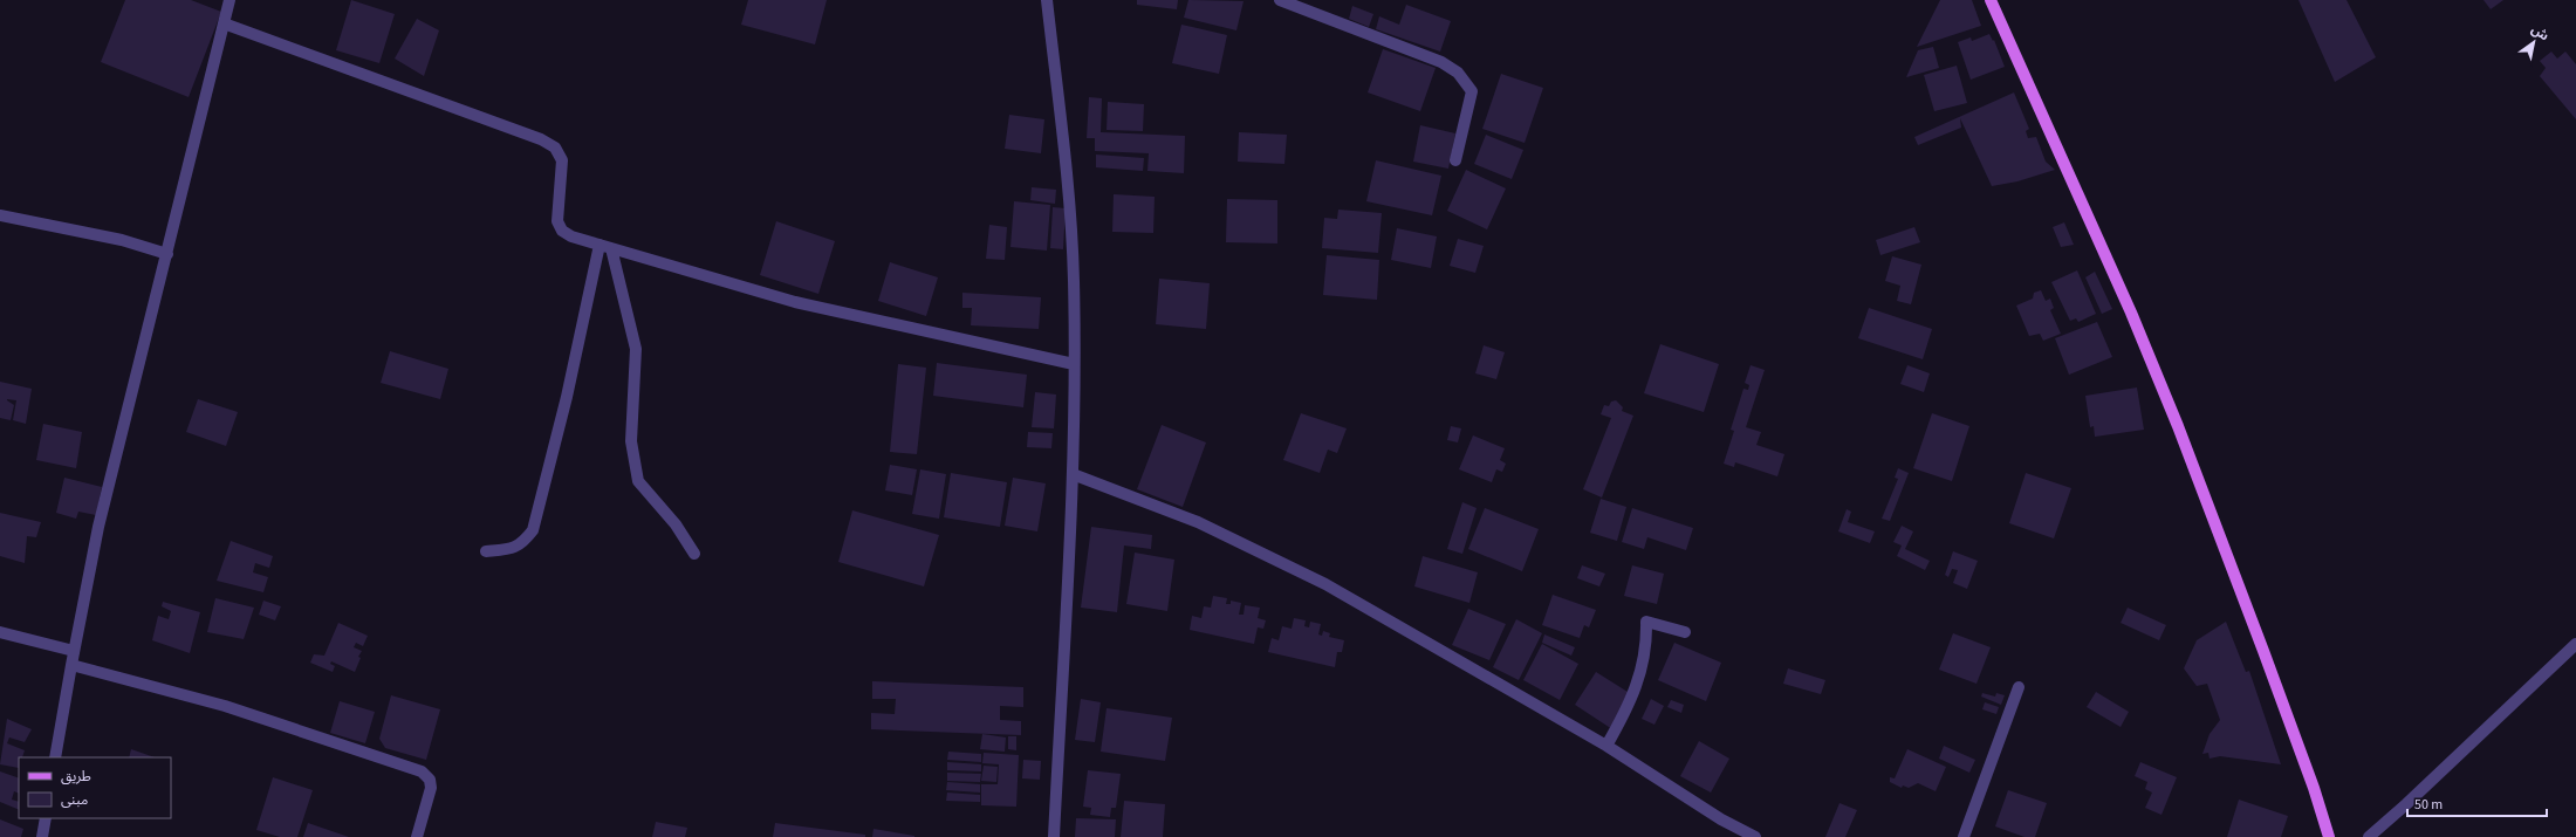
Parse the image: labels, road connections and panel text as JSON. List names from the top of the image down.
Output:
{
  "legend": ["طريق", "مبنى"],
  "scale_bar": "50 m",
  "north": "top right"
}
